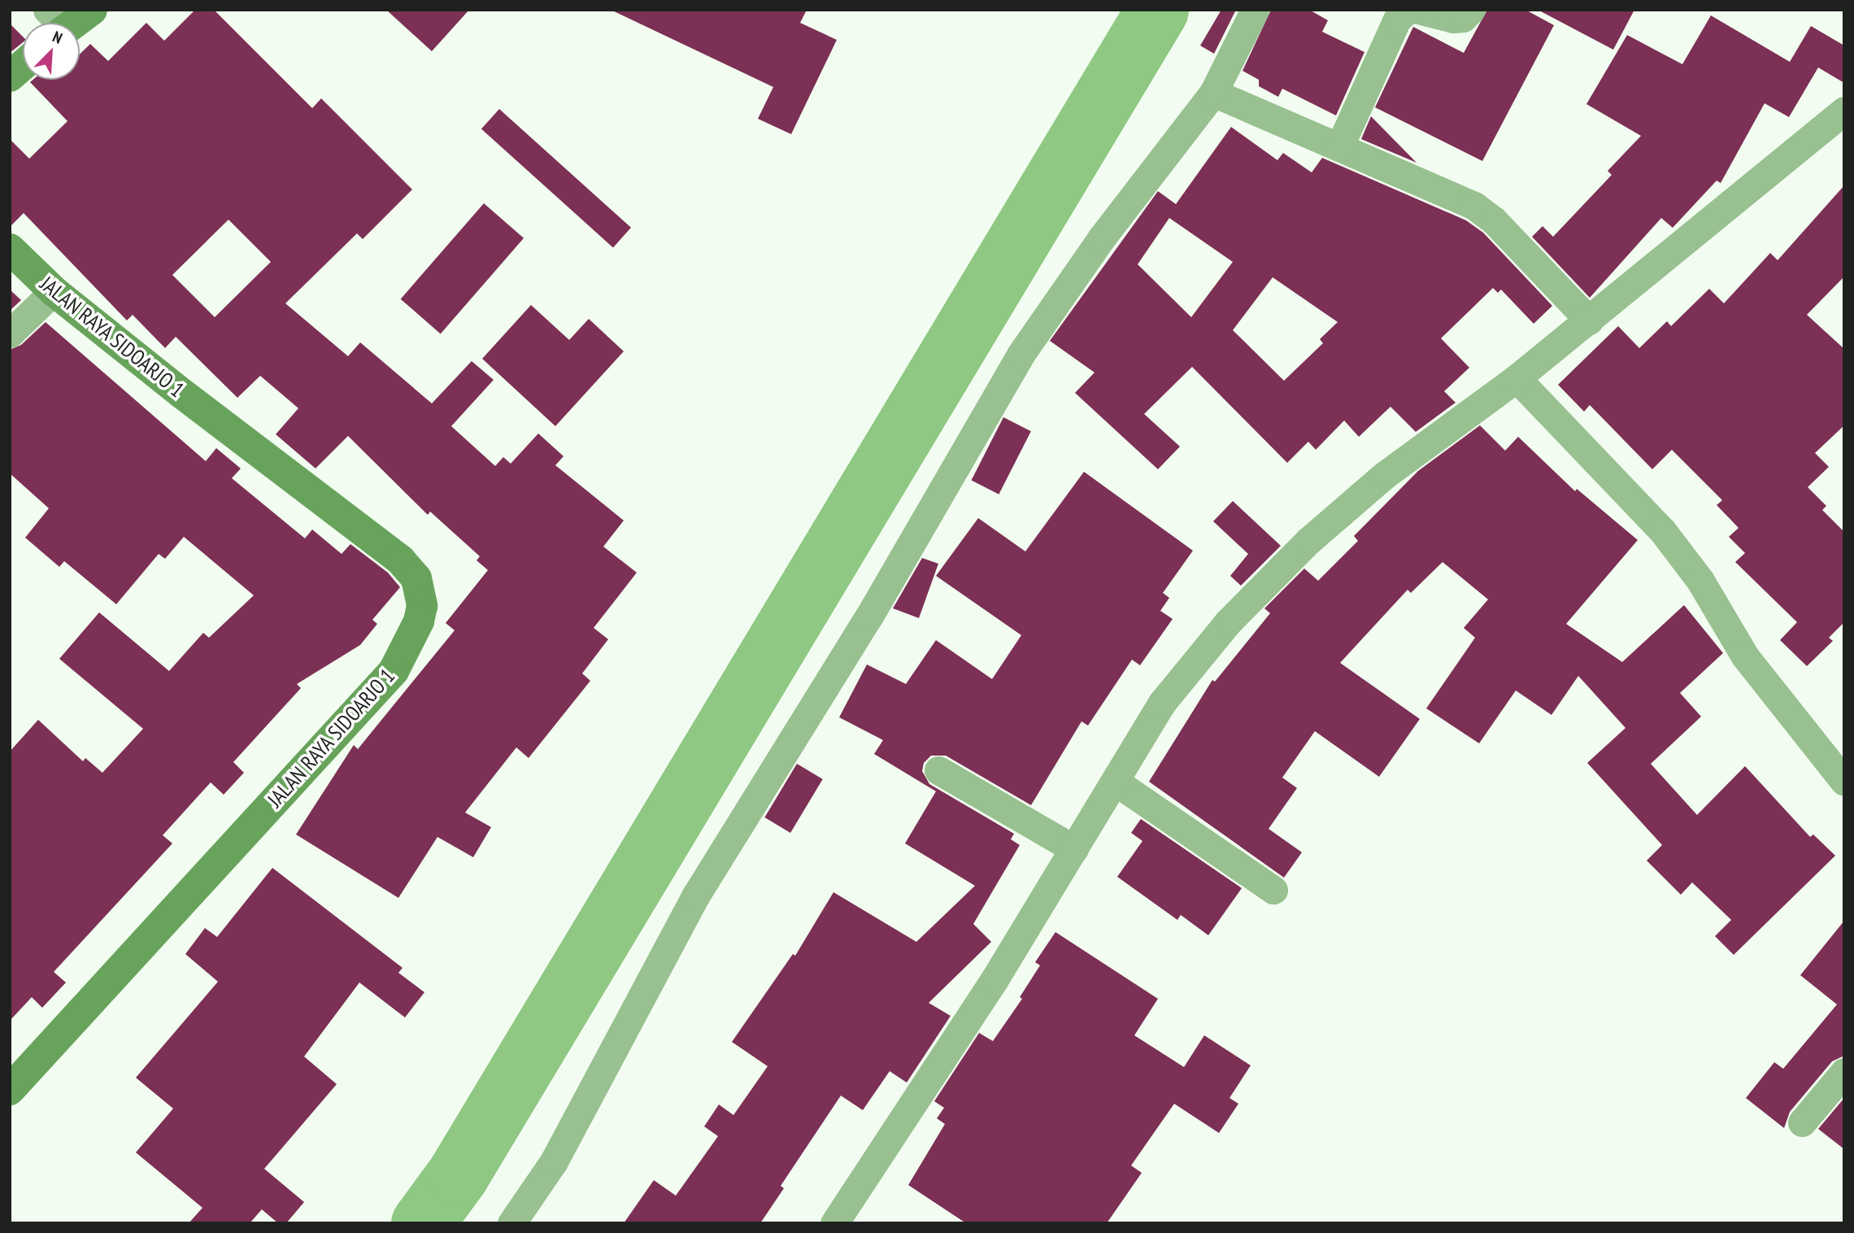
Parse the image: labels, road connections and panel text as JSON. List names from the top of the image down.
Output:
{
  "streets": {
    "street": ["JALAN RAYA SIDOARJO 1"]
  },
  "north": "top right"
}
